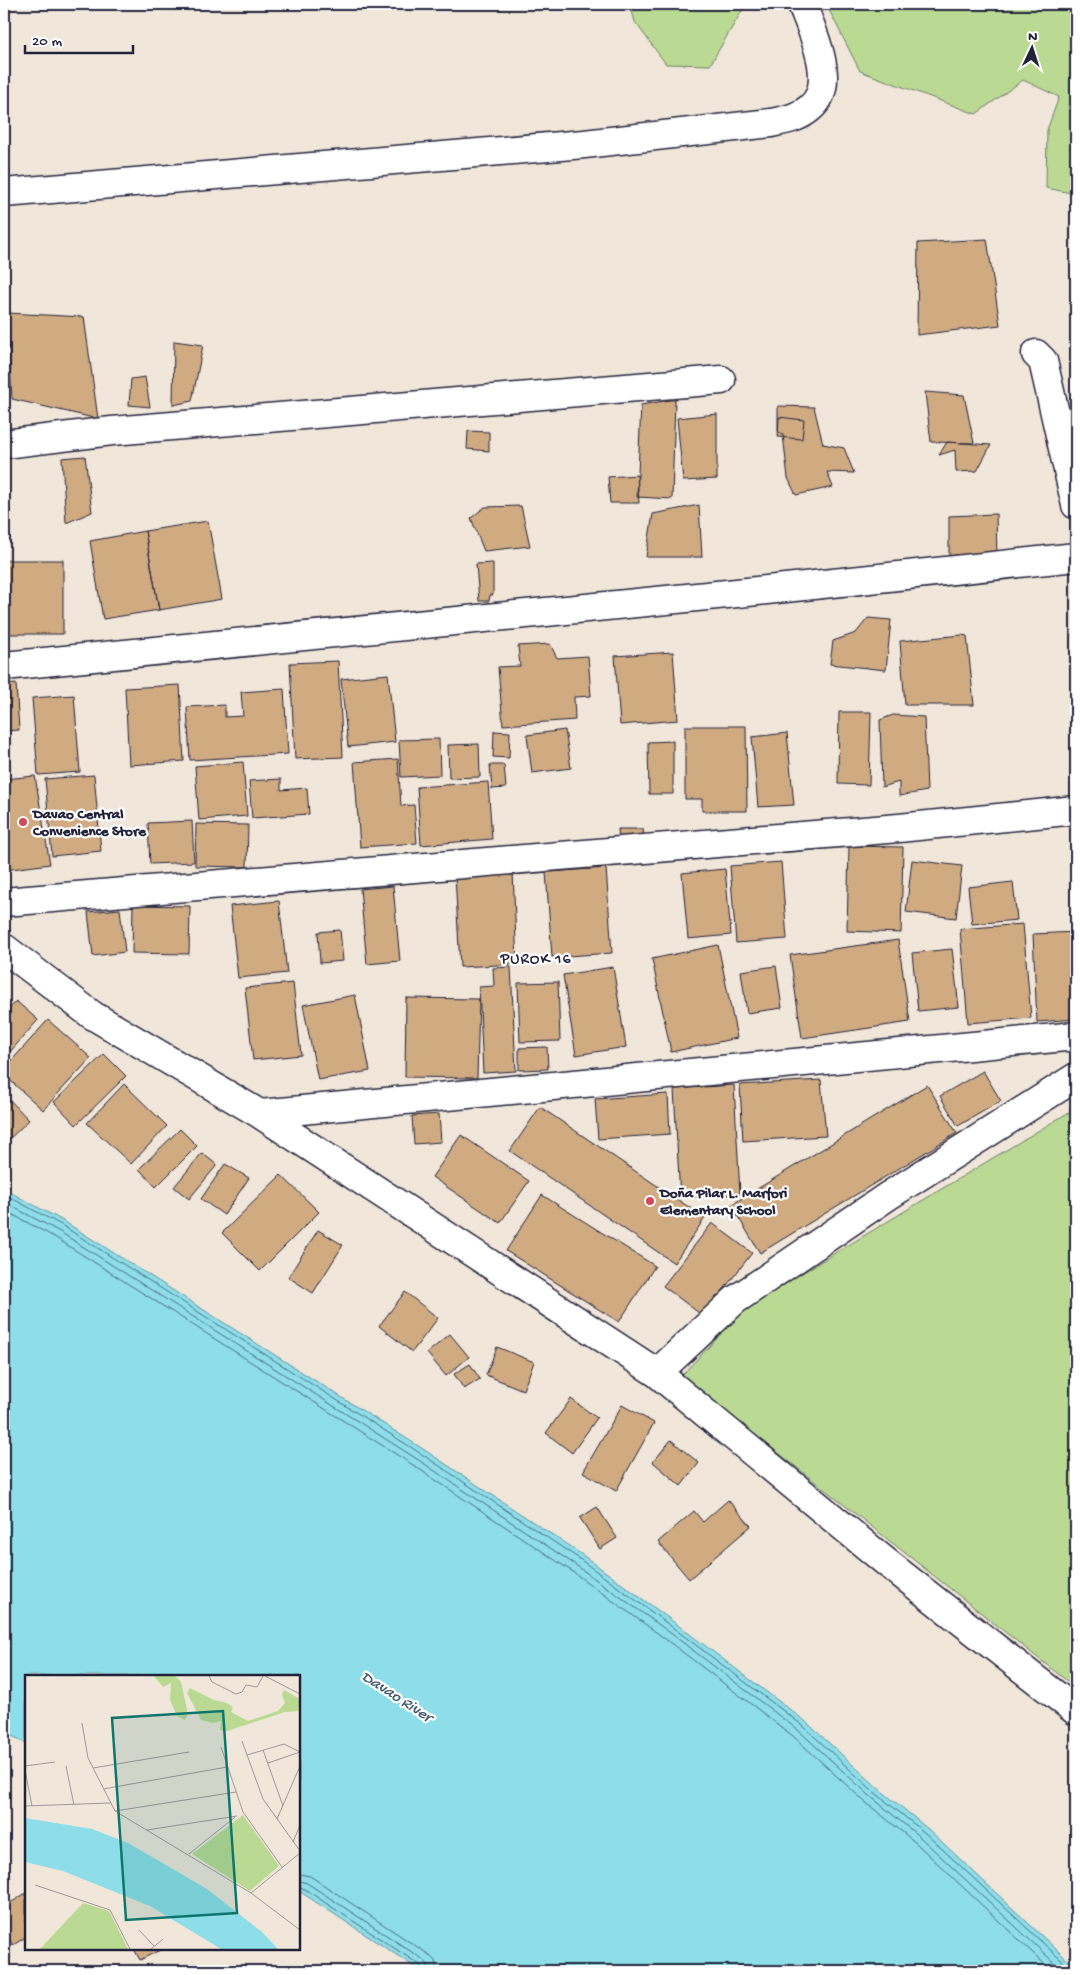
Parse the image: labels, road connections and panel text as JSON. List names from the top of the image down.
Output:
{
  "districts": ["PUROK 16"],
  "water": ["Davao River"],
  "places": ["Davao Central Convenience Store", "Doña Pilar L. Marfori Elementary School"],
  "scale_bar": "20 m",
  "north": "top"
}
